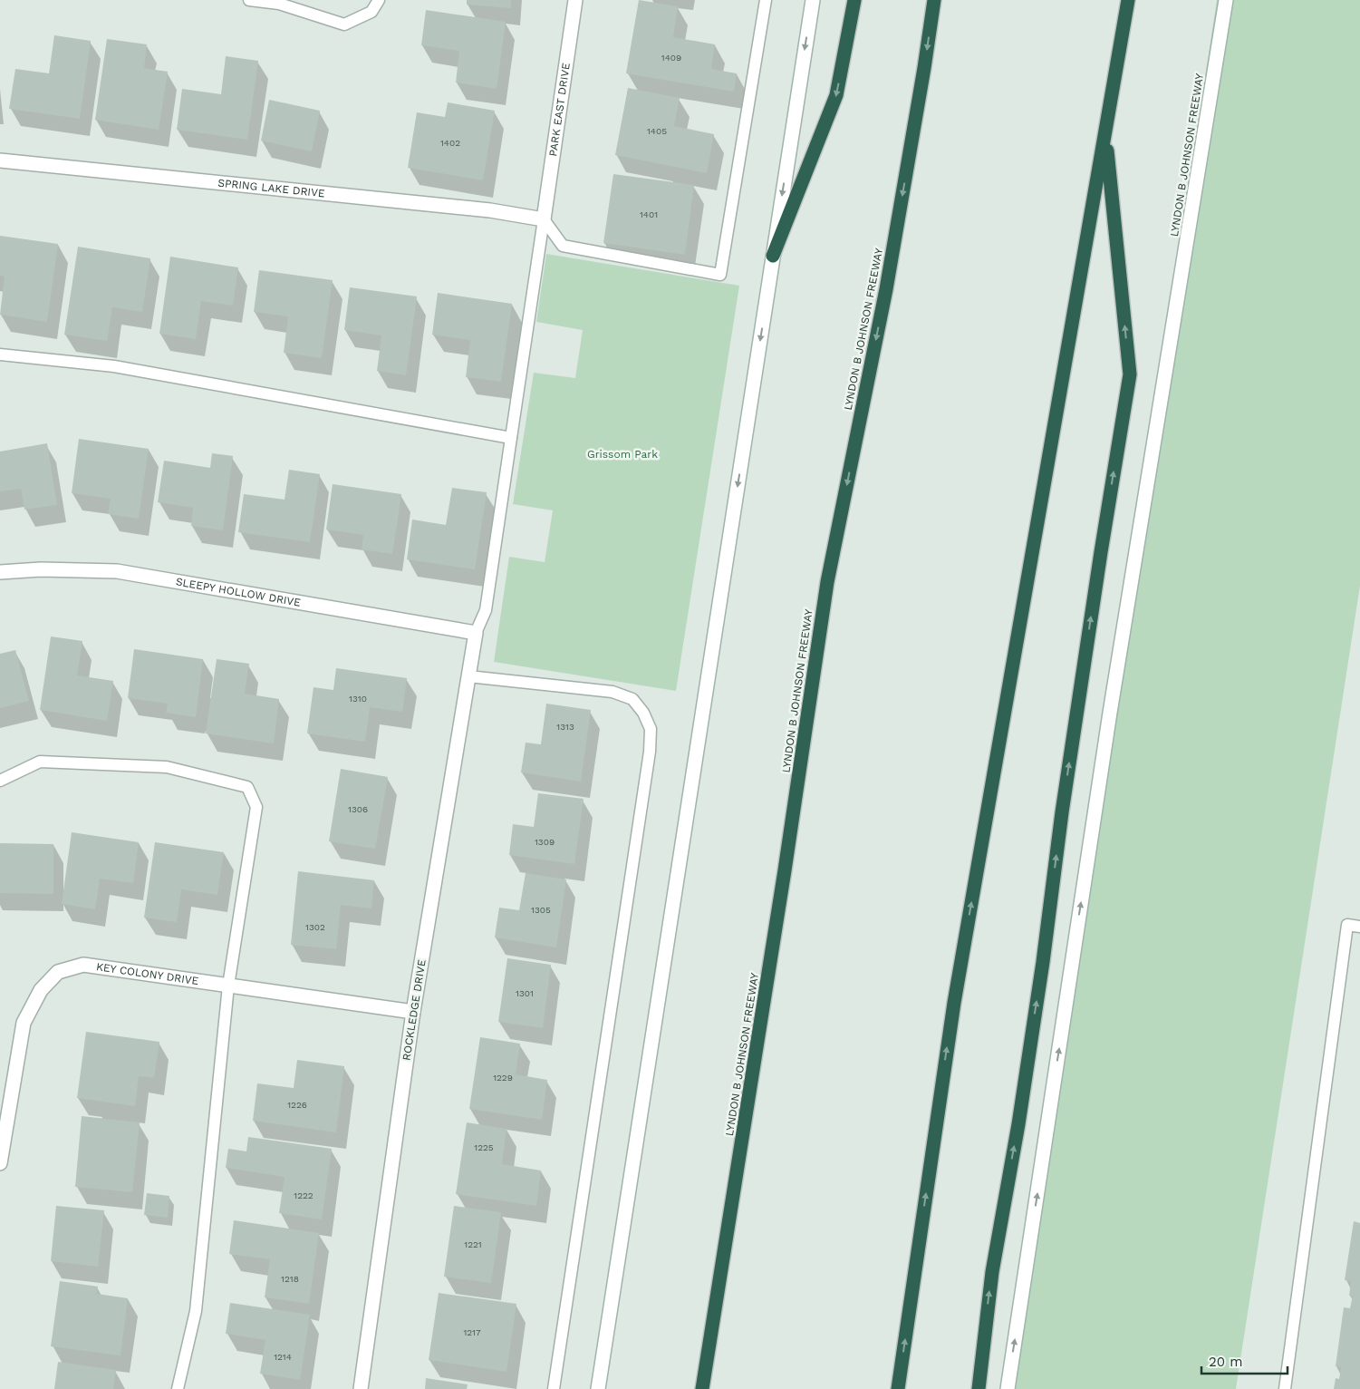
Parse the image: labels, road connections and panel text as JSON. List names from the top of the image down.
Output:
{
  "streets": {
    "highway": ["LYNDON B JOHNSON FREEWAY"],
    "main road": [
      "PARK EAST DRIVE",
      "SPRING LAKE DRIVE",
      "SLEEPY HOLLOW DRIVE",
      "KEY COLONY DRIVE",
      "ROCKLEDGE DRIVE"
    ]
  },
  "crossings": [
    ["PARK EAST DRIVE", "SPRING LAKE DRIVE"],
    ["SLEEPY HOLLOW DRIVE", "ROCKLEDGE DRIVE"],
    ["KEY COLONY DRIVE", "ROCKLEDGE DRIVE"]
  ],
  "parks": ["Grissom Park"],
  "house_numbers": [
    "1409",
    "1405",
    "1402",
    "1401",
    "1310",
    "1313",
    "1306",
    "1309",
    "1305",
    "1302",
    "1301",
    "1229",
    "1226",
    "1225",
    "1222",
    "1221",
    "1218",
    "1217",
    "1214"
  ],
  "scale_bar": "20 m"
}
